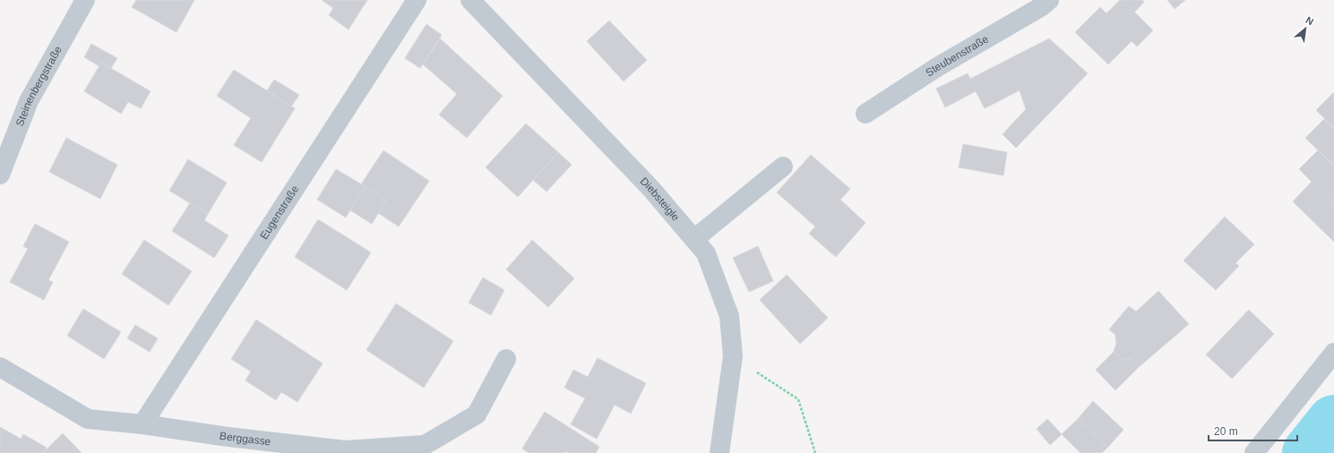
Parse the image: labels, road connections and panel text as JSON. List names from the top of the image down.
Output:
{
  "streets": {
    "street": [
      "Steubenstraße",
      "Steinenbergstraße",
      "Diebsteigle",
      "Eugenstraße",
      "Berggasse"
    ]
  },
  "crossings": [
    ["Eugenstraße", "Berggasse"]
  ],
  "scale_bar": "20 m",
  "north": "top right"
}
